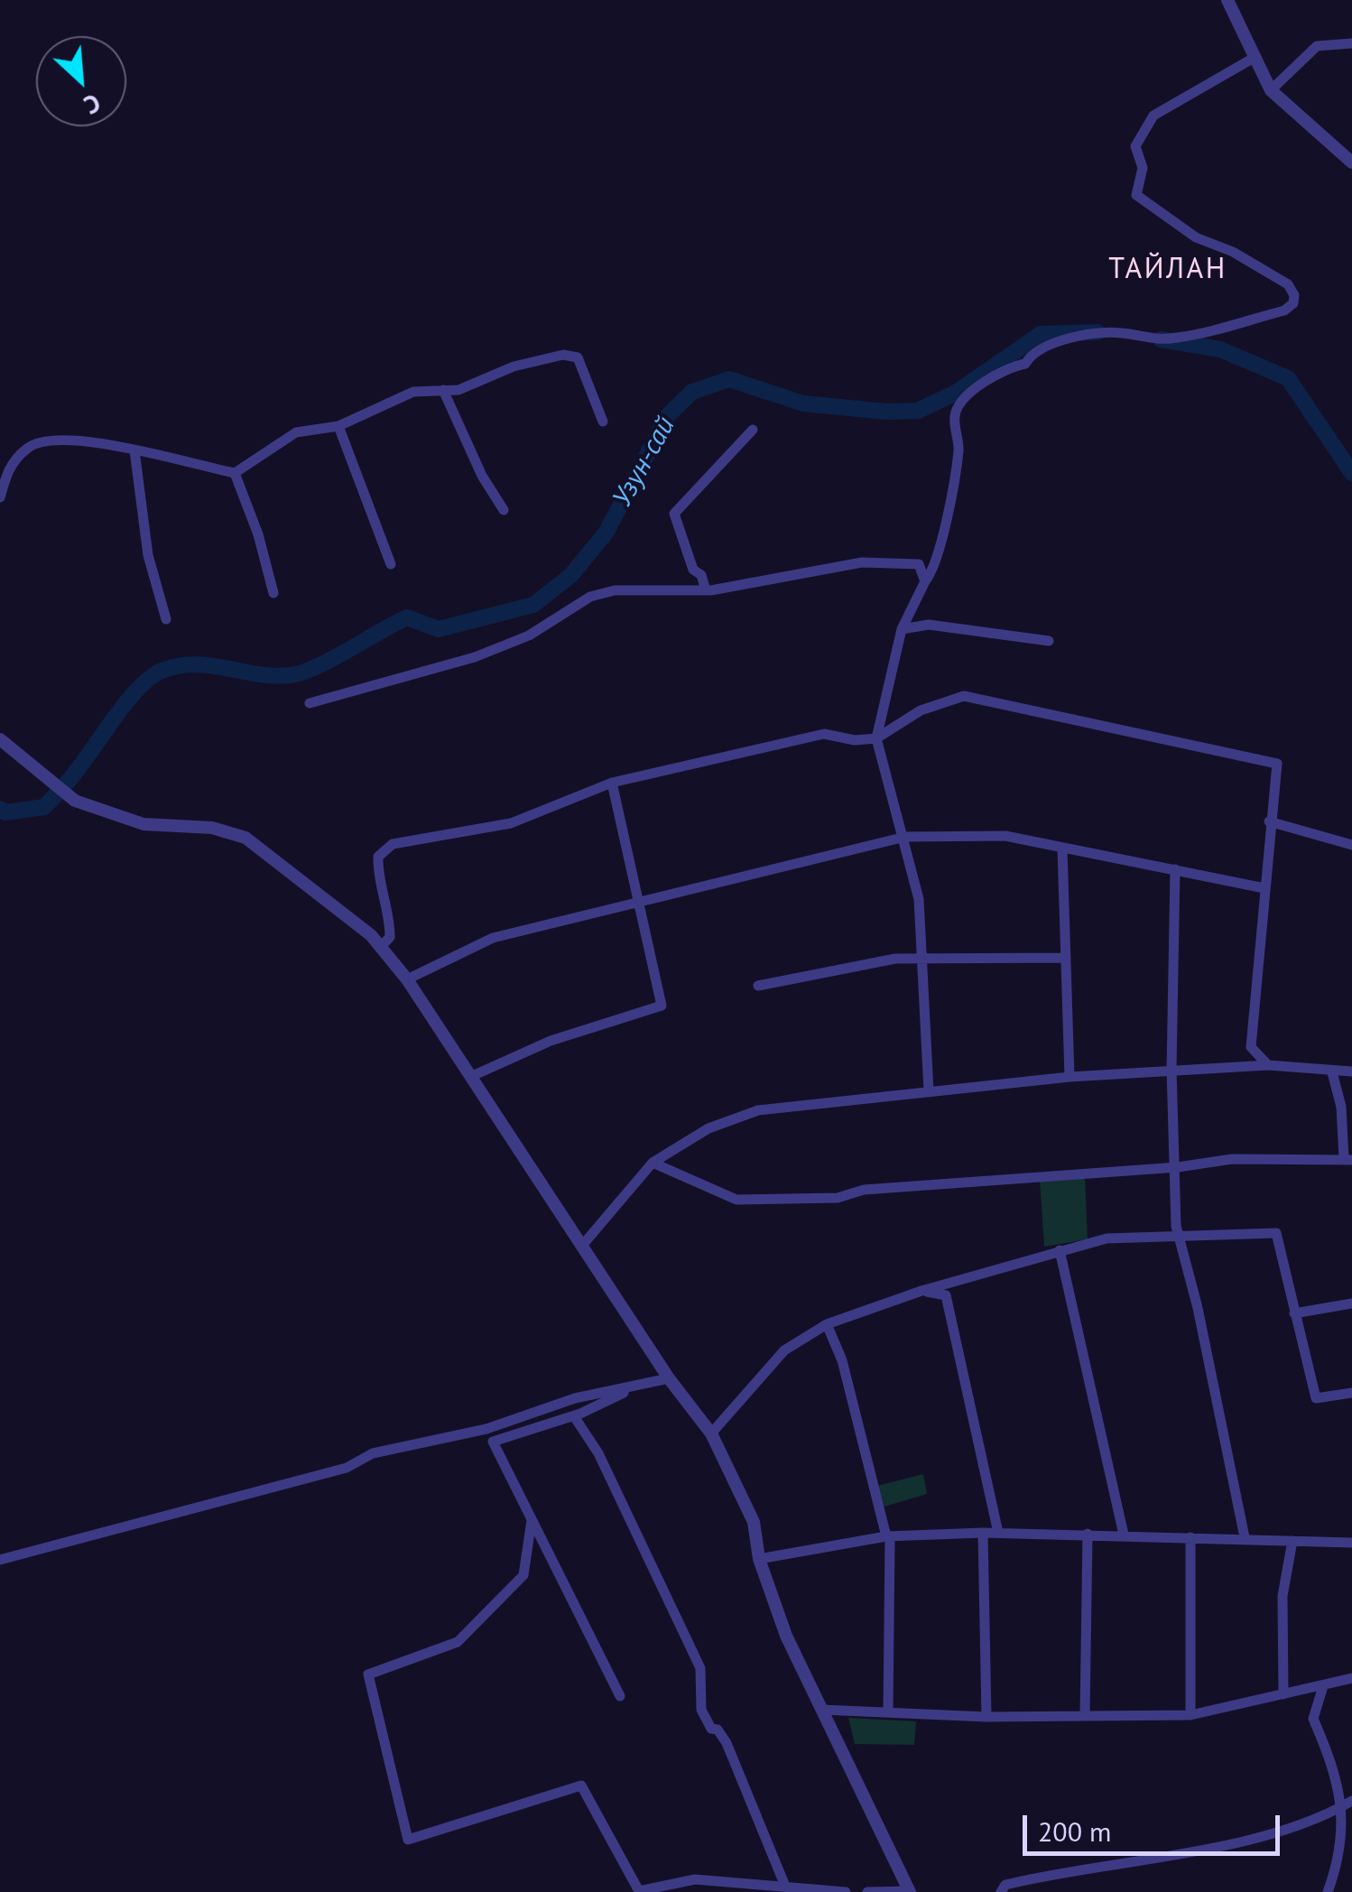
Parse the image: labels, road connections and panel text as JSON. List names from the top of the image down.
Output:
{
  "districts": ["ТАЙЛАН"],
  "water": ["Узун-сай"],
  "scale_bar": "200 m",
  "north": "bottom right"
}
